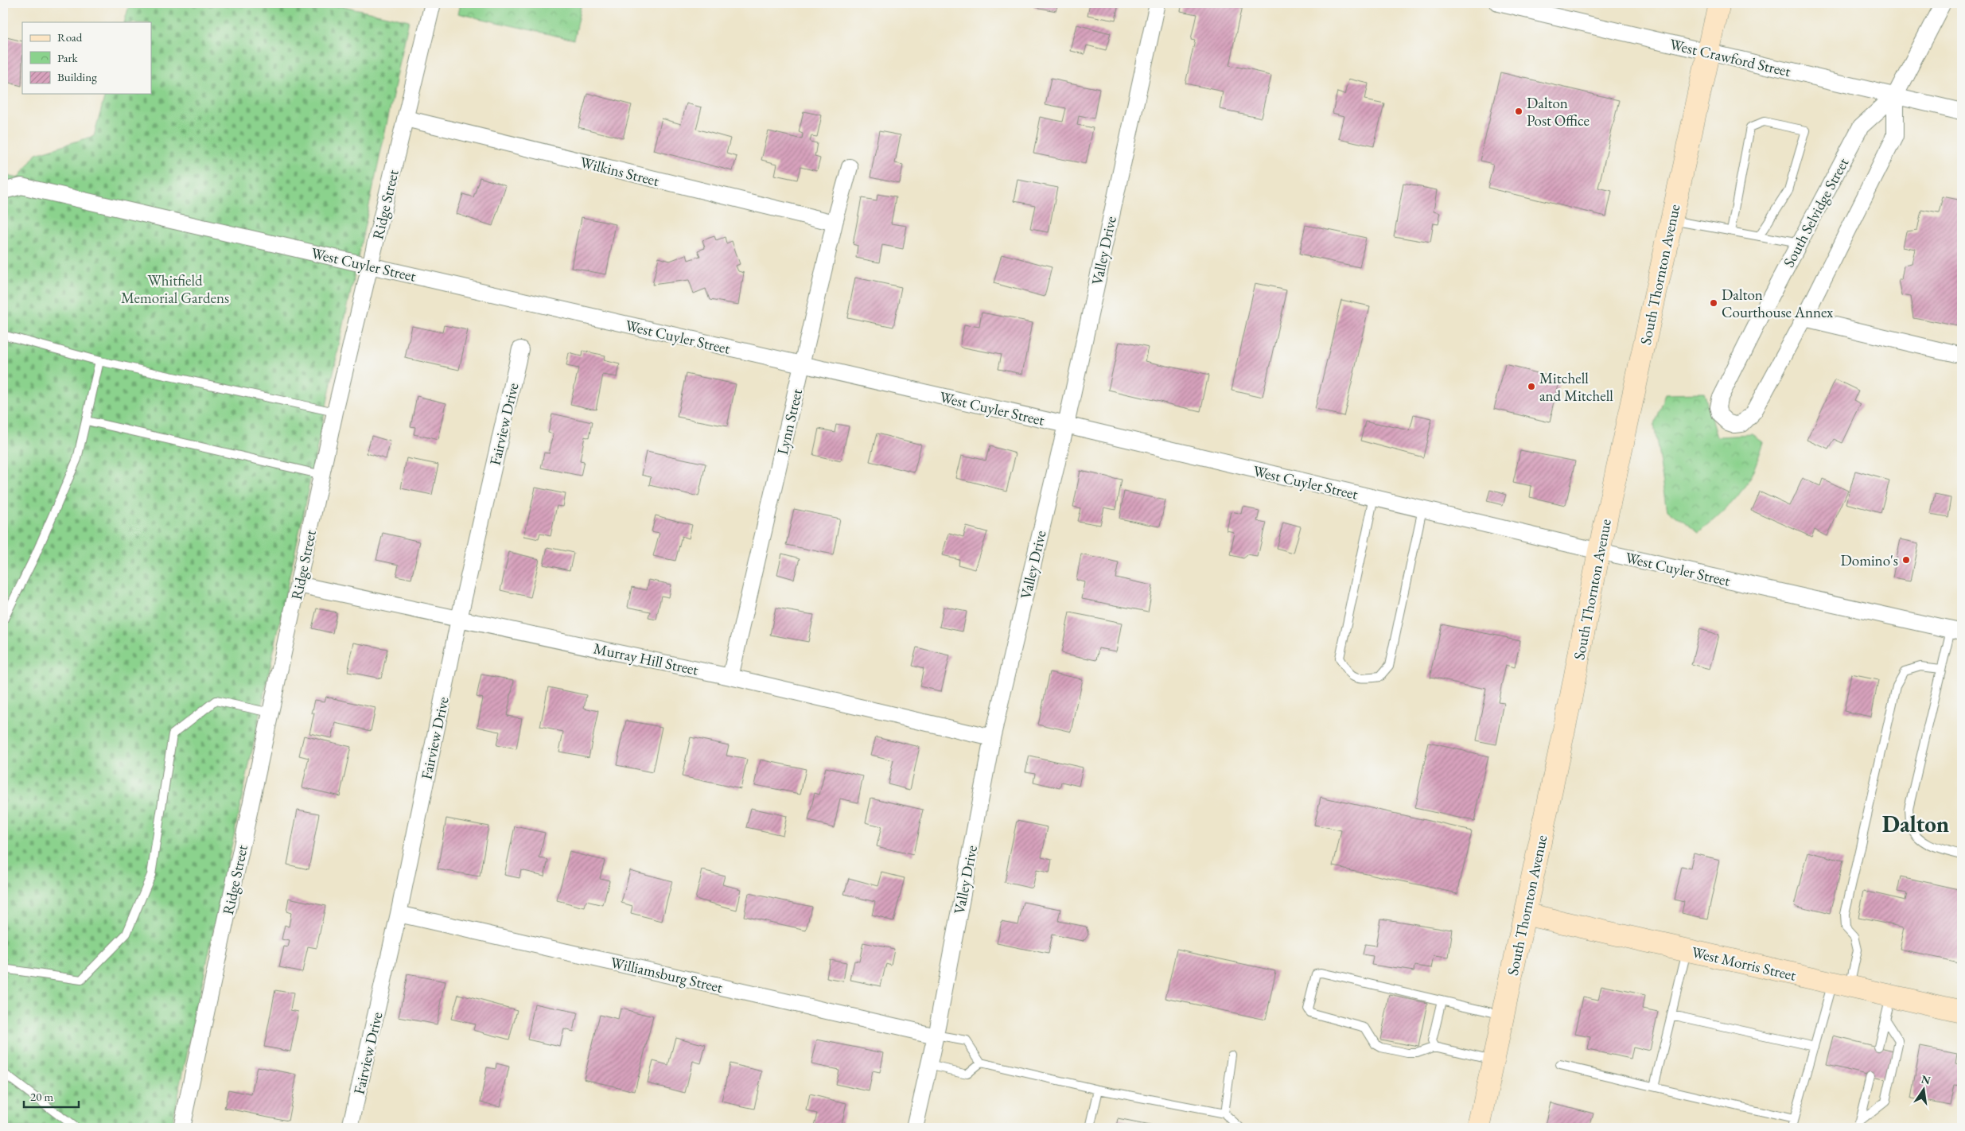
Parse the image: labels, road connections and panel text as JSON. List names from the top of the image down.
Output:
{
  "streets": {
    "main road": ["South Thornton Avenue", "West Morris Street"],
    "street": [
      "West Crawford Street",
      "Wilkins Street",
      "Ridge Street",
      "South Selvidge Street",
      "Valley Drive",
      "West Cuyler Street",
      "Lynn Street",
      "Fairview Drive",
      "Murray Hill Street",
      "Williamsburg Street"
    ]
  },
  "crossings": [
    ["West Crawford Street", "South Selvidge Street"],
    ["West Crawford Street", "South Thornton Avenue"],
    ["Wilkins Street", "Ridge Street"],
    ["Wilkins Street", "Lynn Street"],
    ["Ridge Street", "West Cuyler Street"],
    ["Ridge Street", "Murray Hill Street"],
    ["Valley Drive", "West Cuyler Street"],
    ["Valley Drive", "Murray Hill Street"],
    ["Valley Drive", "Williamsburg Street"],
    ["West Cuyler Street", "South Thornton Avenue"],
    ["West Cuyler Street", "Lynn Street"],
    ["South Thornton Avenue", "West Morris Street"],
    ["Lynn Street", "Murray Hill Street"],
    ["Fairview Drive", "Murray Hill Street"],
    ["Fairview Drive", "Williamsburg Street"]
  ],
  "districts": ["Dalton"],
  "parks": ["Whitfield Memorial Gardens"],
  "places": [
    "Dalton Post Office",
    "Dalton Courthouse Annex",
    "Mitchell and Mitchell",
    "Domino's"
  ],
  "legend": ["Road", "Park", "Building"],
  "scale_bar": "20 m",
  "north": "top"
}
